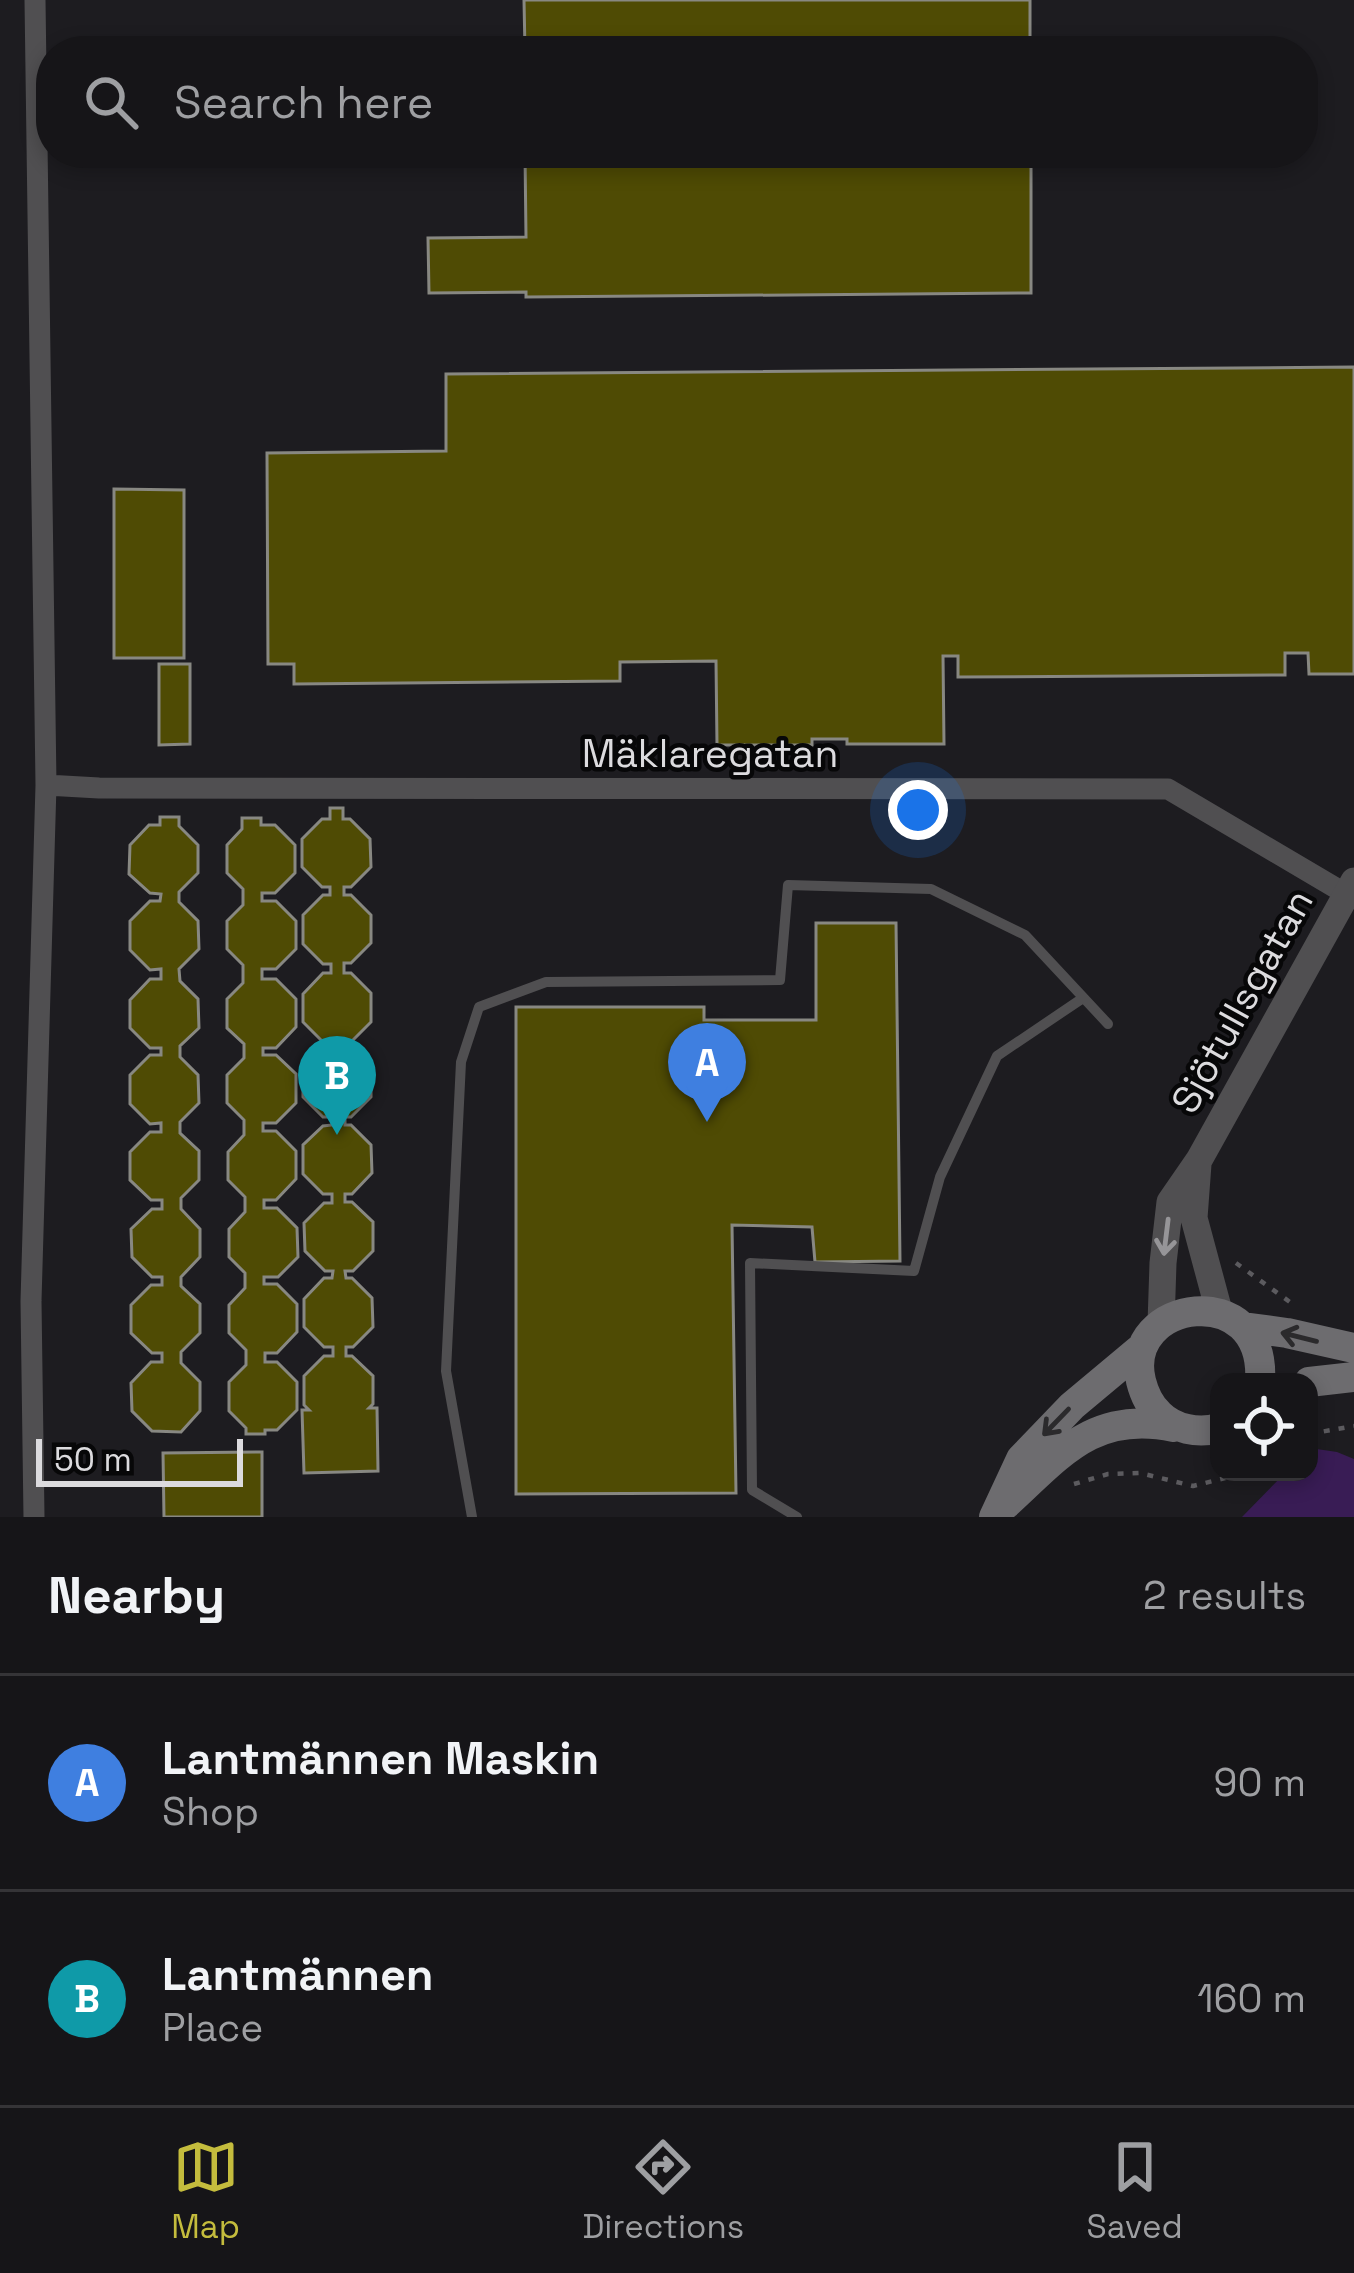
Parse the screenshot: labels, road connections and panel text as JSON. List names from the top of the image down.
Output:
{
  "streets": {
    "street": ["Mäklaregatan", "Sjötullsgatan"]
  },
  "crossings": [
    ["Mäklaregatan", "Sjötullsgatan"]
  ],
  "scale_bar": "50 m",
  "page": {
    "search": "Search here",
    "pins": ["A", "B"],
    "scale": "50 m",
    "heading": ["Nearby", "2 results"],
    "list": [
      {
        "mark": "A",
        "name": "Lantmännen Maskin",
        "note": "Shop",
        "value": "90 m"
      },
      {
        "mark": "B",
        "name": "Lantmännen",
        "note": "Place",
        "value": "160 m"
      }
    ],
    "nav": ["Map", "Directions", "Saved"]
  }
}
